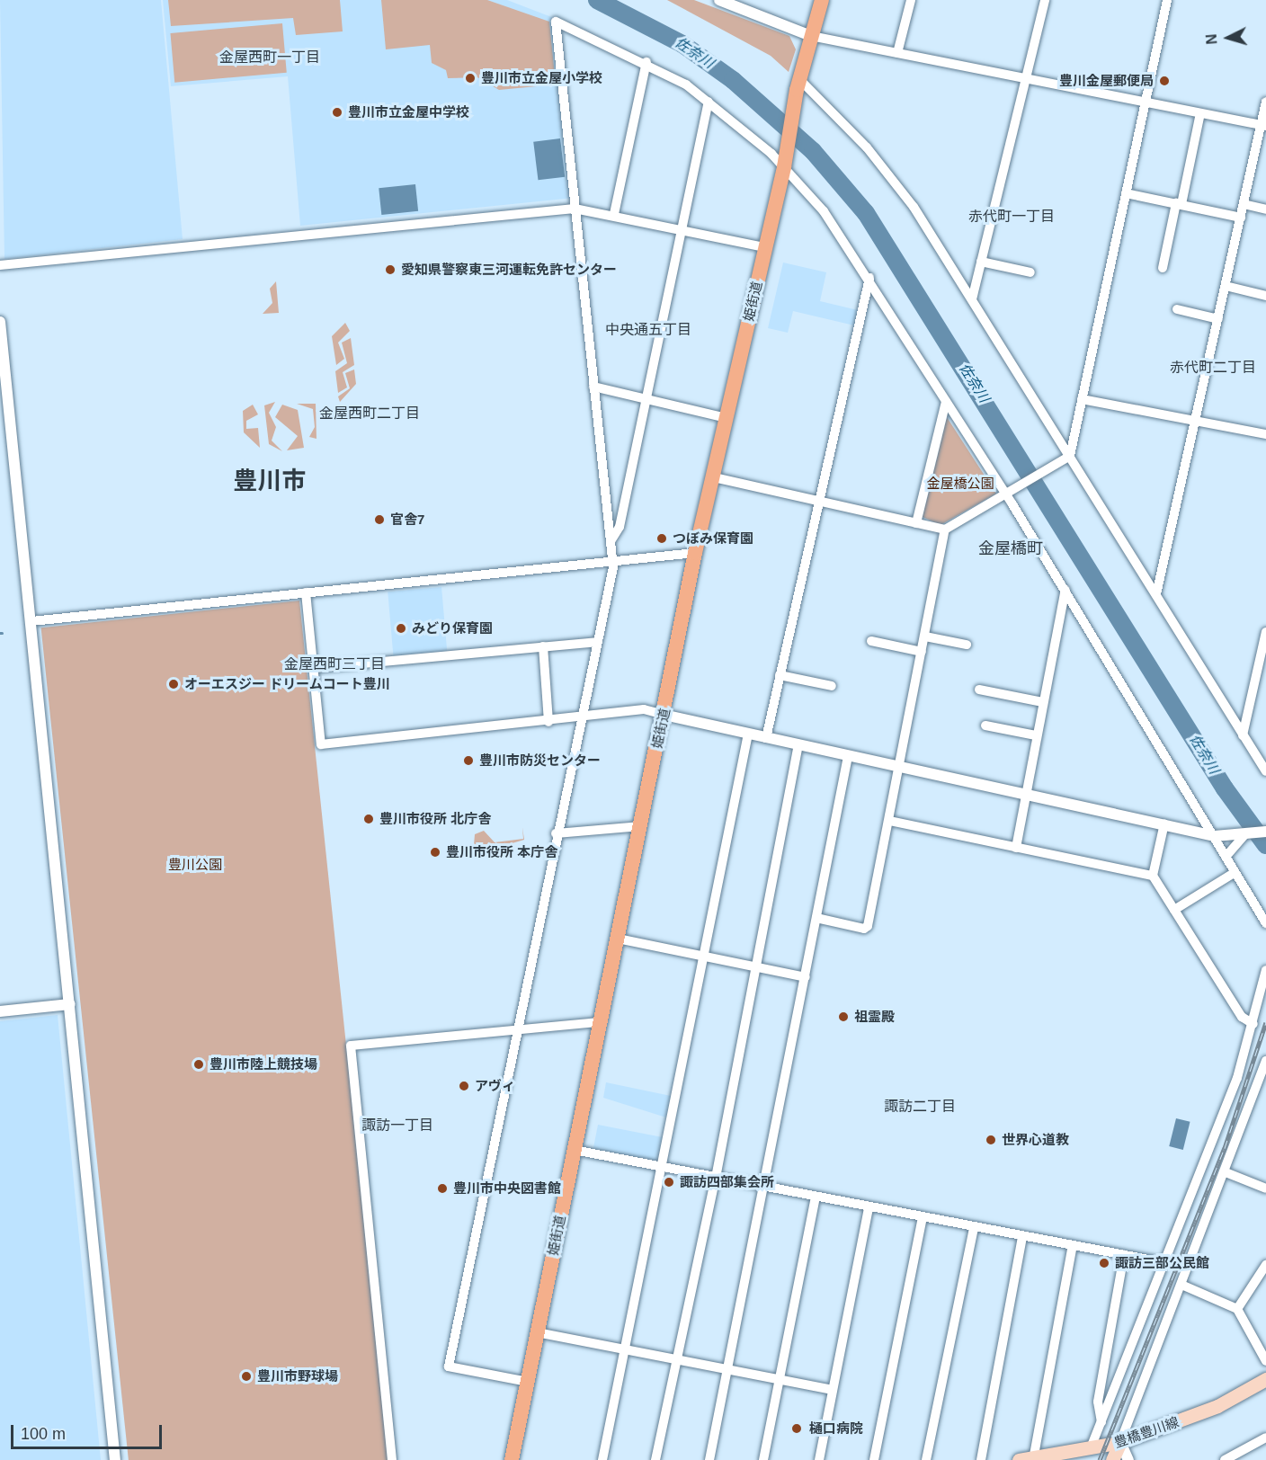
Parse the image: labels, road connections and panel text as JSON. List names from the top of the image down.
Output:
{
  "streets": {
    "main road": ["姫街道", "豊橋豊川線"]
  },
  "districts": [
    "金屋西町一丁目",
    "赤代町一丁目",
    "中央通五丁目",
    "赤代町二丁目",
    "金屋西町二丁目",
    "豊川市",
    "金屋橋町",
    "金屋西町三丁目",
    "諏訪二丁目",
    "諏訪一丁目"
  ],
  "water": ["佐奈川"],
  "parks": ["金屋橋公園", "豊川公園"],
  "places": [
    "豊川市立金屋小学校",
    "豊川金屋郵便局",
    "豊川市立金屋中学校",
    "愛知県警察東三河運転免許センター",
    "官舎7",
    "つぼみ保育園",
    "みどり保育園",
    "オーエスジー ドリームコート豊川",
    "豊川市防災センター",
    "豊川市役所 北庁舎",
    "豊川市役所 本庁舎",
    "祖霊殿",
    "豊川市陸上競技場",
    "アヴィ",
    "世界心道教",
    "諏訪四部集会所",
    "豊川市中央図書館",
    "諏訪三部公民館",
    "豊川市野球場",
    "樋口病院"
  ],
  "scale_bar": "100 m",
  "north": "left"
}
